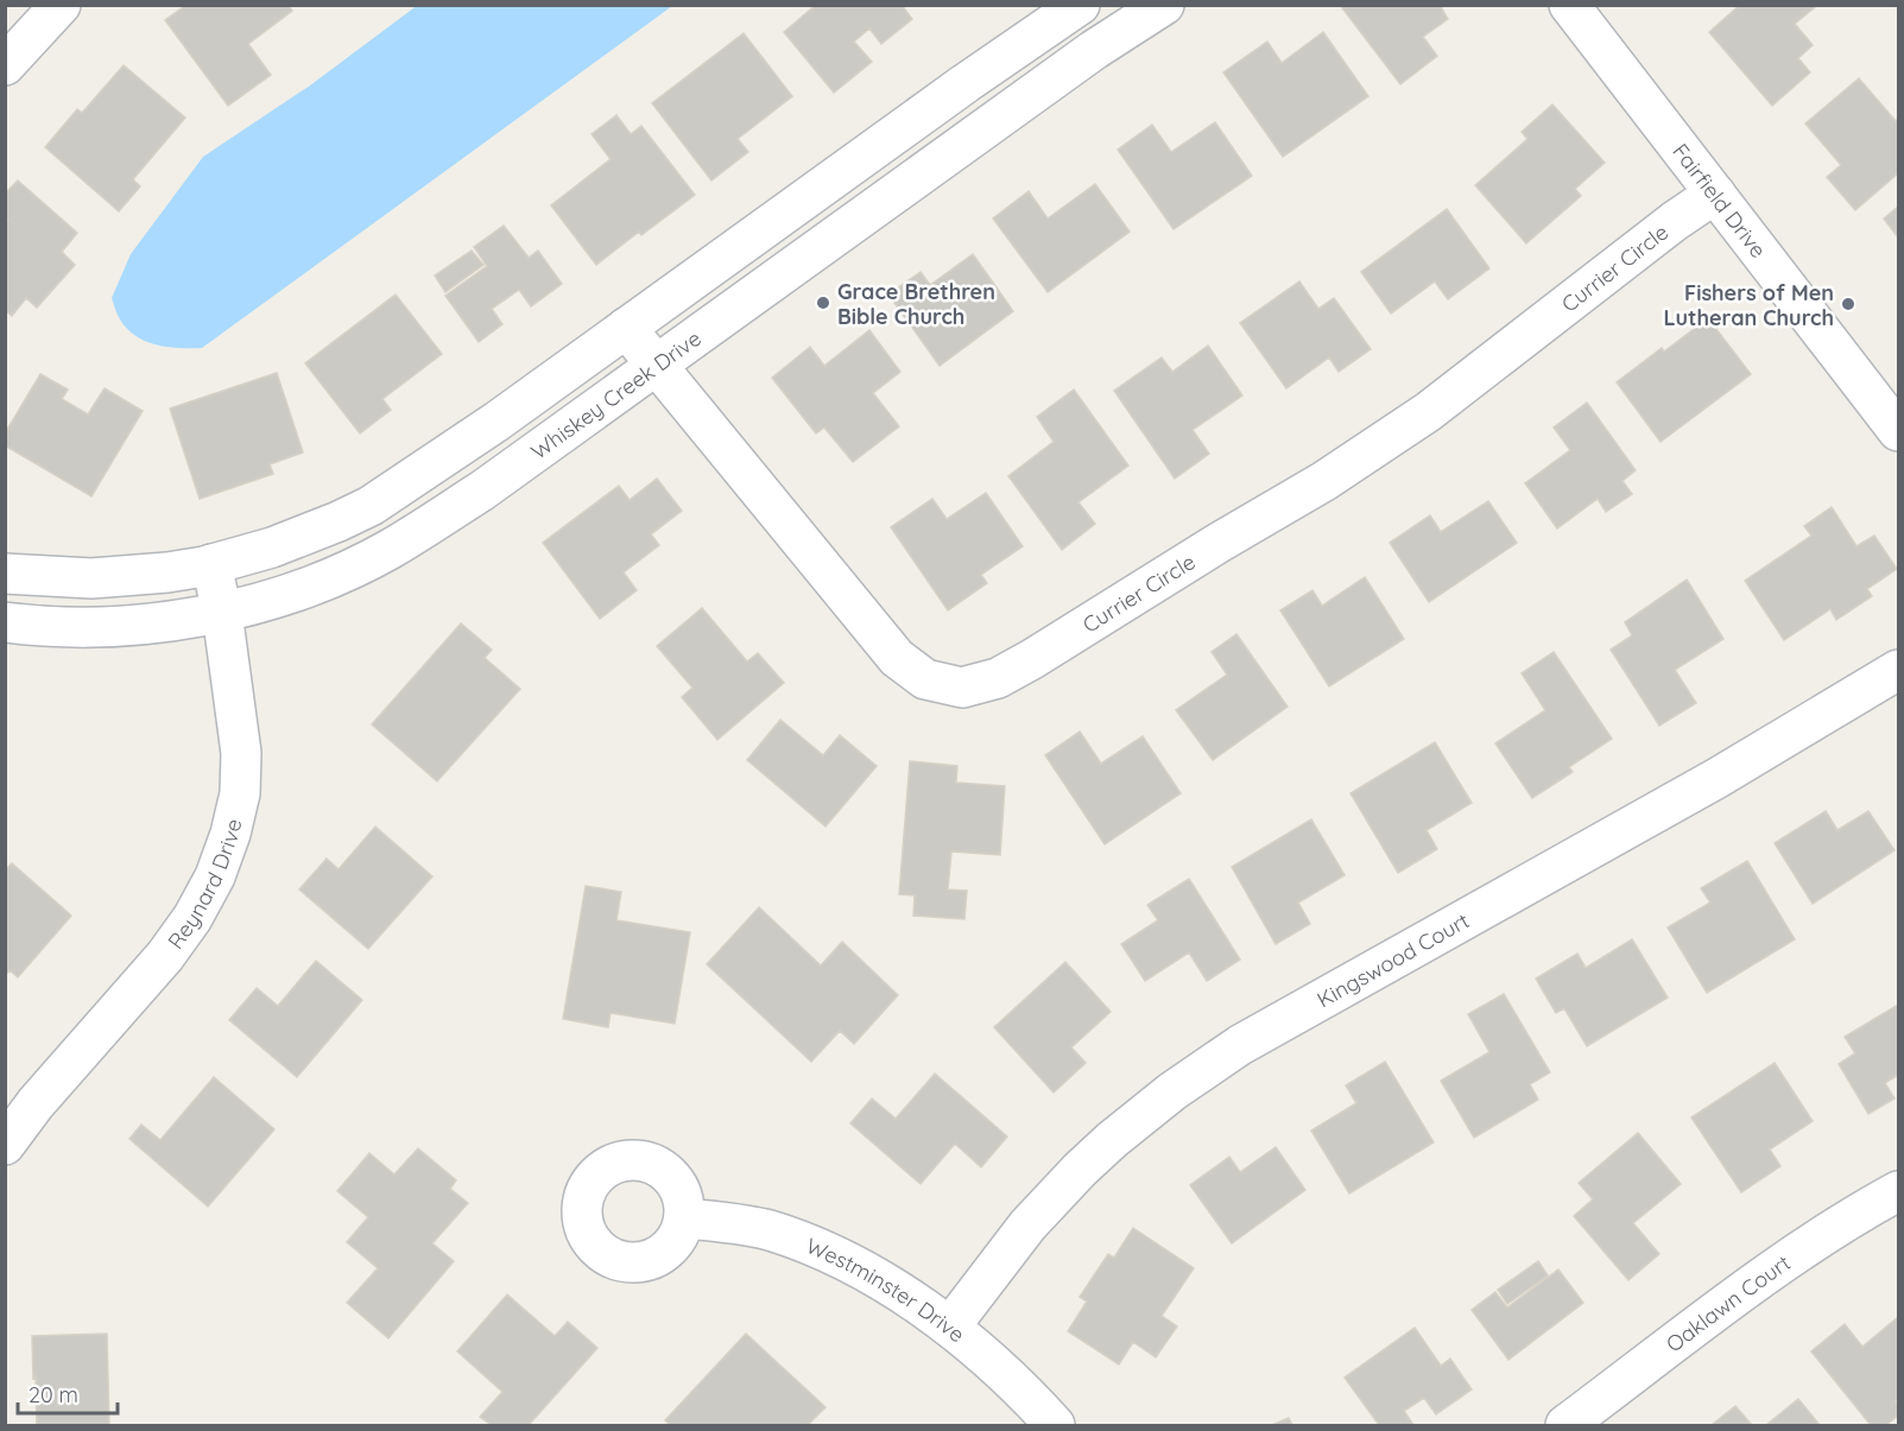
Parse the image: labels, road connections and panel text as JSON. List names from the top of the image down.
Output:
{
  "streets": {
    "street": [
      "Fairfield Drive",
      "Currier Circle",
      "Whiskey Creek Drive",
      "Reynard Drive",
      "Kingswood Court",
      "Westminster Drive",
      "Oaklawn Court"
    ]
  },
  "crossings": [
    ["Fairfield Drive", "Currier Circle"],
    ["Currier Circle", "Whiskey Creek Drive"],
    ["Whiskey Creek Drive", "Reynard Drive"],
    ["Kingswood Court", "Westminster Drive"]
  ],
  "places": ["Grace Brethren Bible Church", "Fishers of Men Lutheran Church"],
  "scale_bar": "20 m"
}
